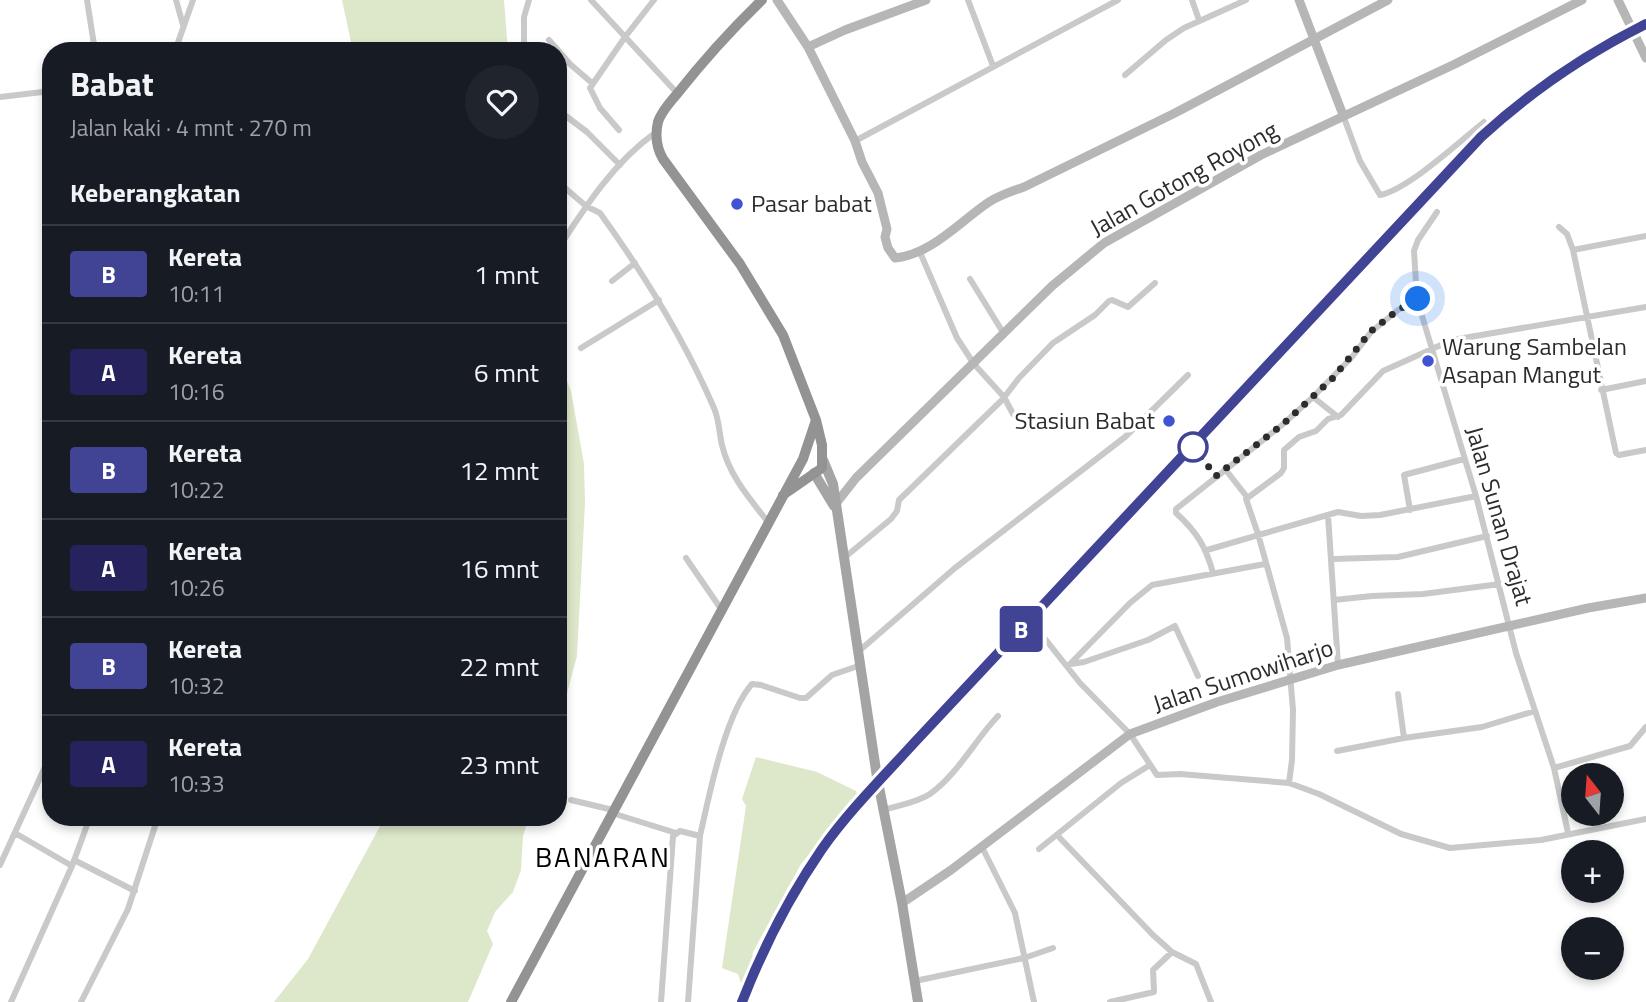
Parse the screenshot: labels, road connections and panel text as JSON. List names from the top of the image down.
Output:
{
  "streets": {
    "street": ["Jalan Gotong Royong", "Jalan Sunan Drajat", "Jalan Sumowiharjo"]
  },
  "crossings": [
    ["Jalan Sunan Drajat", "Jalan Sumowiharjo"]
  ],
  "districts": ["BANARAN"],
  "places": ["Pasar babat", "Warung Sambelan Asapan Mangut", "Stasiun Babat"],
  "north": "top",
  "page": {
    "on_map": "B",
    "heading": [
      ["Babat", "Jalan kaki · 4 mnt · 270 m"],
      "Keberangkatan"
    ],
    "list": [
      {
        "mark": "B",
        "name": "Kereta",
        "note": "10:11",
        "value": "1 mnt"
      },
      {
        "mark": "A",
        "name": "Kereta",
        "note": "10:16",
        "value": "6 mnt"
      },
      {
        "mark": "B",
        "name": "Kereta",
        "note": "10:22",
        "value": "12 mnt"
      },
      {
        "mark": "A",
        "name": "Kereta",
        "note": "10:26",
        "value": "16 mnt"
      },
      {
        "mark": "B",
        "name": "Kereta",
        "note": "10:32",
        "value": "22 mnt"
      },
      {
        "mark": "A",
        "name": "Kereta",
        "note": "10:33",
        "value": "23 mnt"
      }
    ],
    "map_buttons": ["+", "−"]
  }
}
